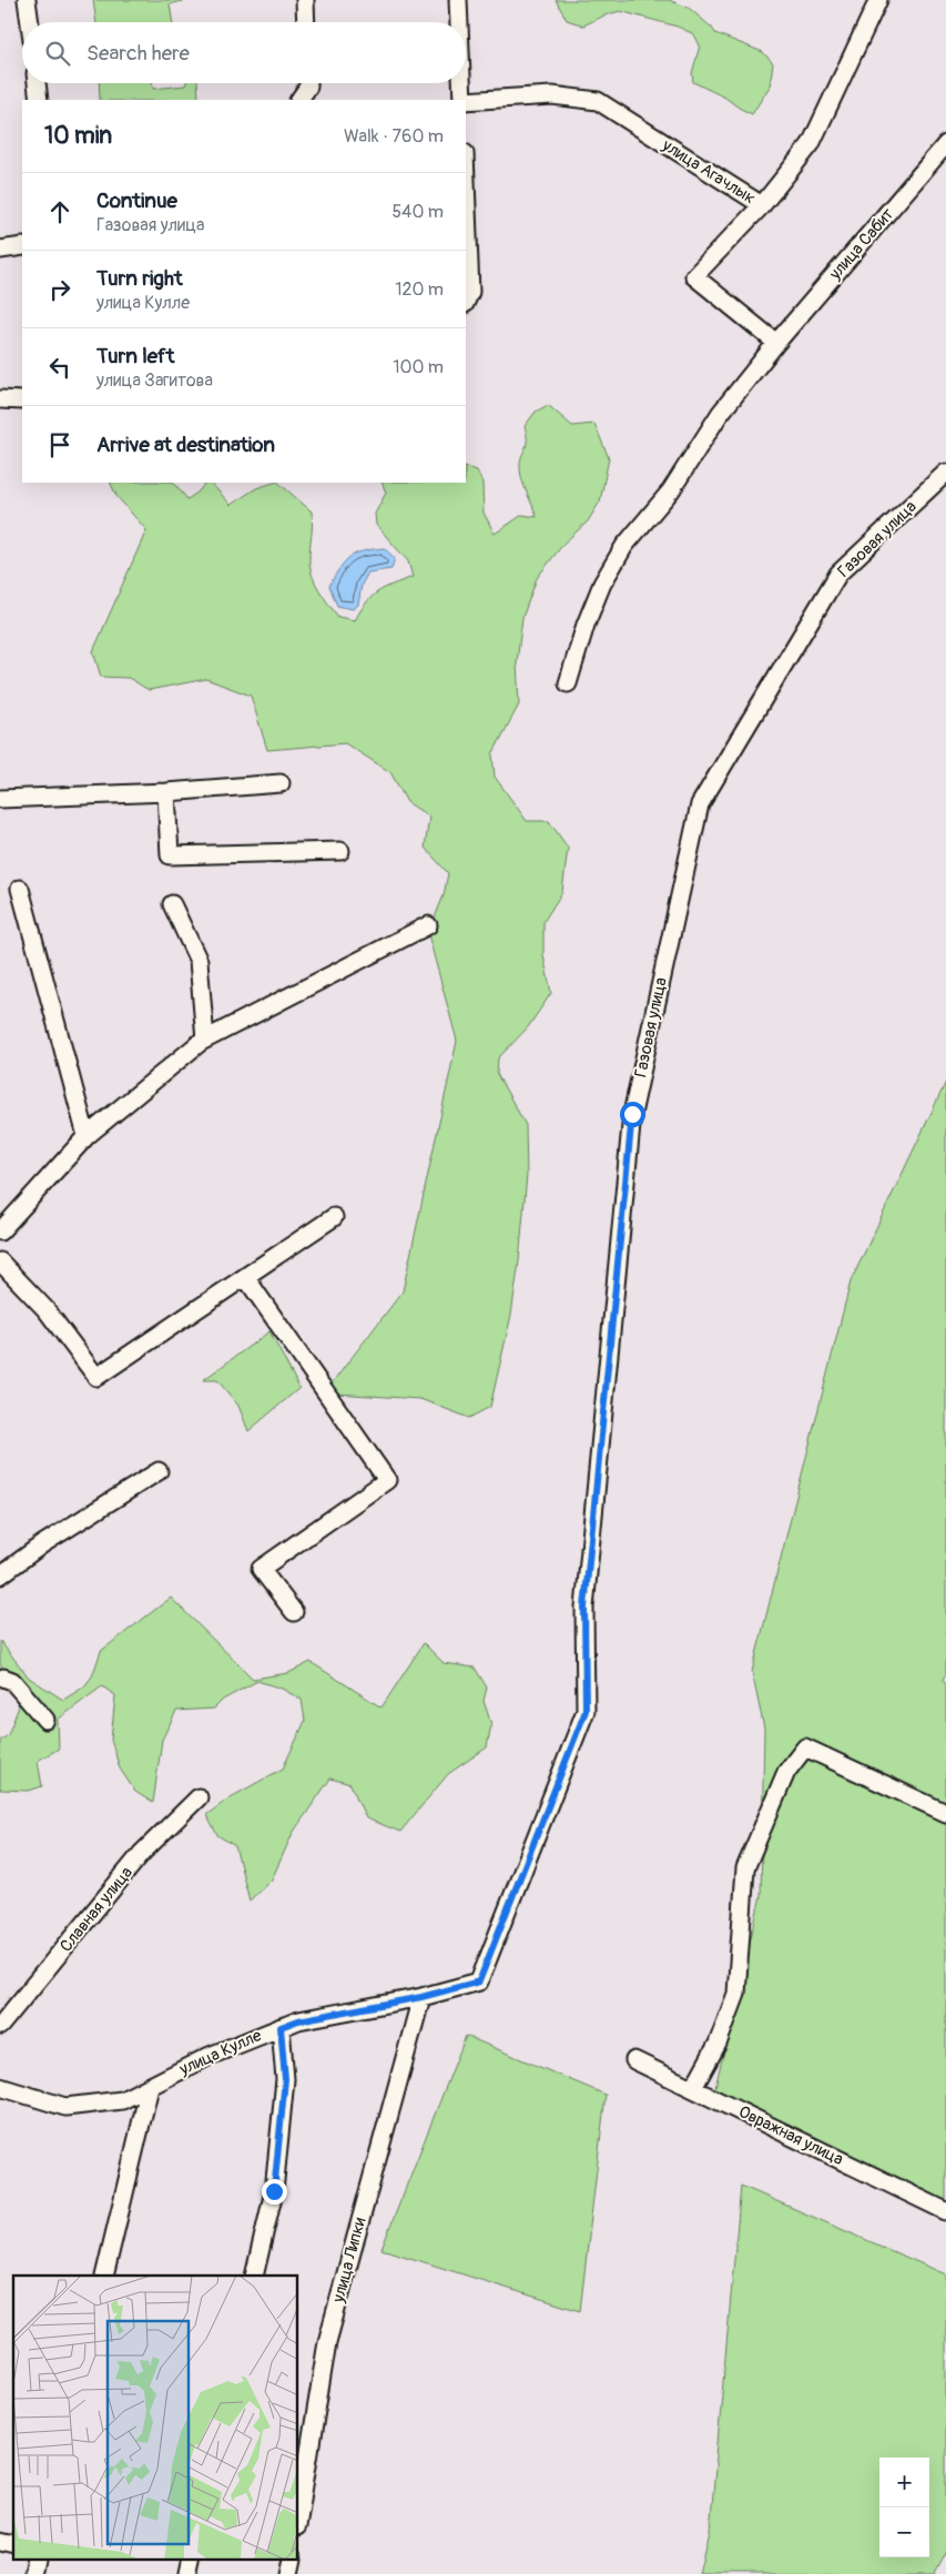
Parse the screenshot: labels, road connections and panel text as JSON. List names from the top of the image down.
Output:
{
  "streets": {
    "street": [
      "улица Агачлык",
      "улица Сабит",
      "Газовая улица",
      "Славная улица",
      "улица Кулле",
      "Овражная улица",
      "улица Липки"
    ]
  },
  "crossings": [
    ["Газовая улица", "улица Кулле"],
    ["улица Кулле", "улица Липки"]
  ],
  "page": {
    "search": "Search here",
    "heading": ["10 min", "Walk · 760 m"],
    "list": [
      ["Continue", "Газовая улица", "540 m"],
      ["Turn right", "улица Кулле", "120 m"],
      ["Turn left", "улица Загитова", "100 m"],
      "Arrive at destination"
    ],
    "map_buttons": ["+", "−"]
  }
}
